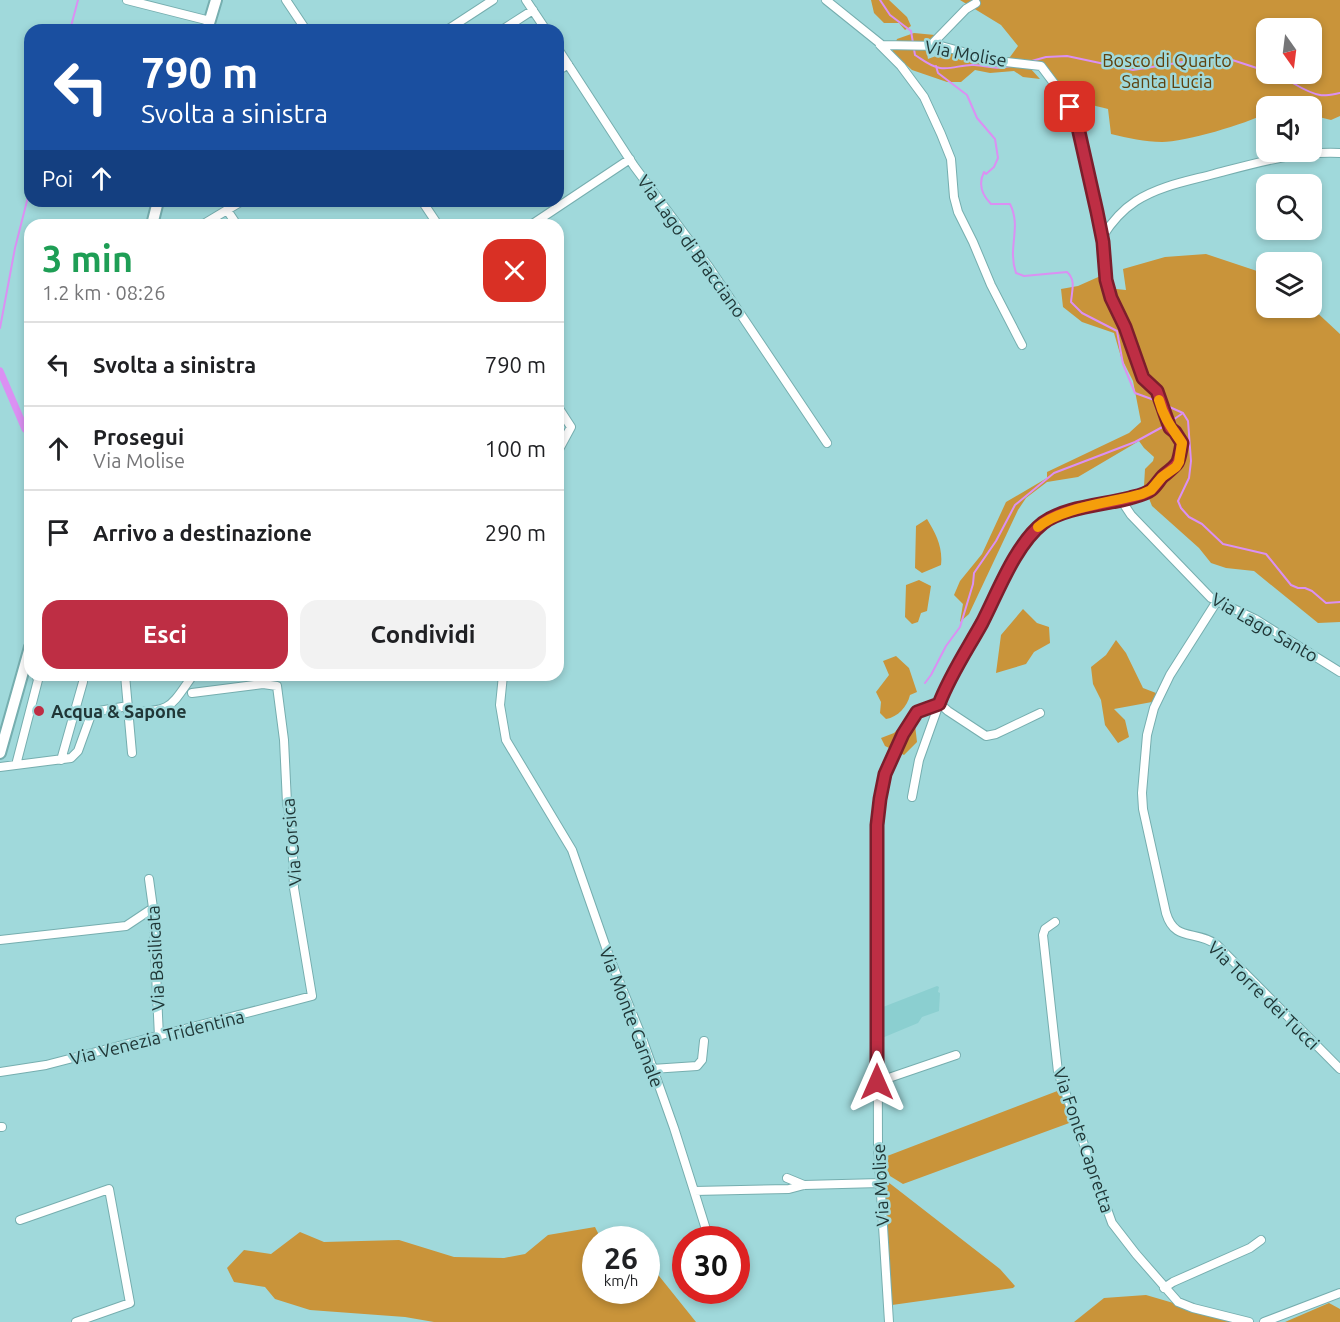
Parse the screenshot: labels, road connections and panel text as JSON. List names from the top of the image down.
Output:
{
  "streets": {
    "street": [
      "Via Molise",
      "Via Lago di Bracciano",
      "Via Lago Santo",
      "Via Corsica",
      "Via Basilicata",
      "Via Torre dei Tucci",
      "Via Monte Carnale",
      "Via Venezia Tridentina",
      "Via Fonte Capretta"
    ]
  },
  "crossings": [
    ["Via Molise", "Via Lago Santo"],
    ["Via Lago Santo", "Via Torre dei Tucci"],
    ["Via Corsica", "Via Venezia Tridentina"],
    ["Via Basilicata", "Via Venezia Tridentina"]
  ],
  "parks": ["Bosco di Quarto Santa Lucia"],
  "places": ["Acqua & Sapone"],
  "north": "bottom",
  "page": {
    "turn": ["790 m", "Svolta a sinistra"],
    "then": "Poi",
    "heading": ["3 min", "1.2 km · 08:26"],
    "list": [
      {
        "name": "Svolta a sinistra",
        "value": "790 m"
      },
      {
        "name": "Prosegui",
        "note": "Via Molise",
        "value": "100 m"
      },
      {
        "name": "Arrivo a destinazione",
        "value": "290 m"
      }
    ],
    "buttons": ["Esci", "Condividi"],
    "speed": "26 km/h",
    "limit": "30"
  }
}
